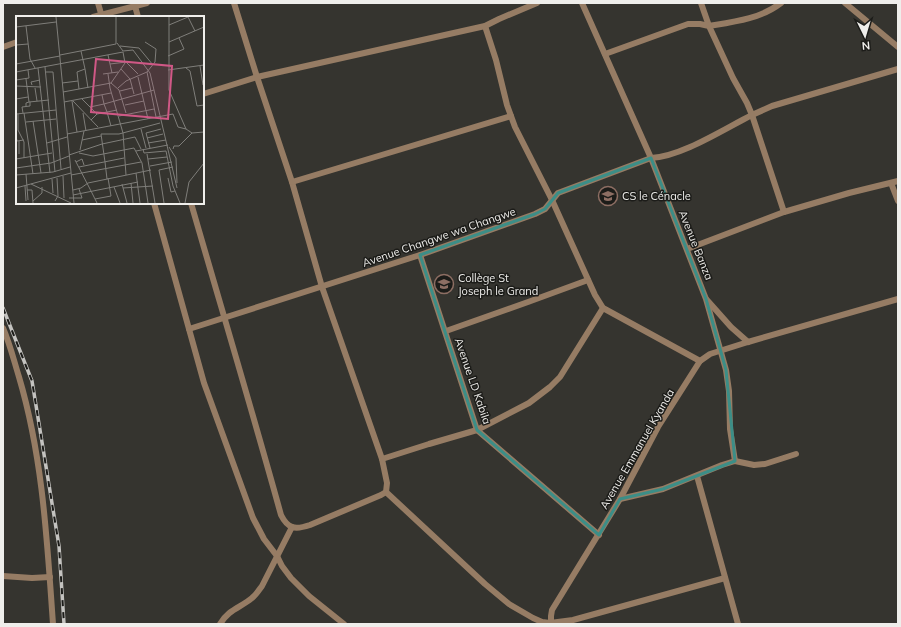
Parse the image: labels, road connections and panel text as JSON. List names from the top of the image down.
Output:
{
  "streets": {
    "street": [
      "Avenue Changwe wa Changwe",
      "Avenue Banza",
      "Avenue LD Kabila",
      "Avenue Emmanuel Kyanda"
    ]
  },
  "crossings": [
    ["Avenue Changwe wa Changwe", "Avenue Banza"],
    ["Avenue Changwe wa Changwe", "Avenue LD Kabila"],
    ["Avenue Banza", "Avenue Emmanuel Kyanda"],
    ["Avenue LD Kabila", "Avenue Emmanuel Kyanda"]
  ],
  "places": {
    "school or university": ["CS le Cénacle", "Collège St Joseph le Grand"]
  },
  "north": "bottom"
}
